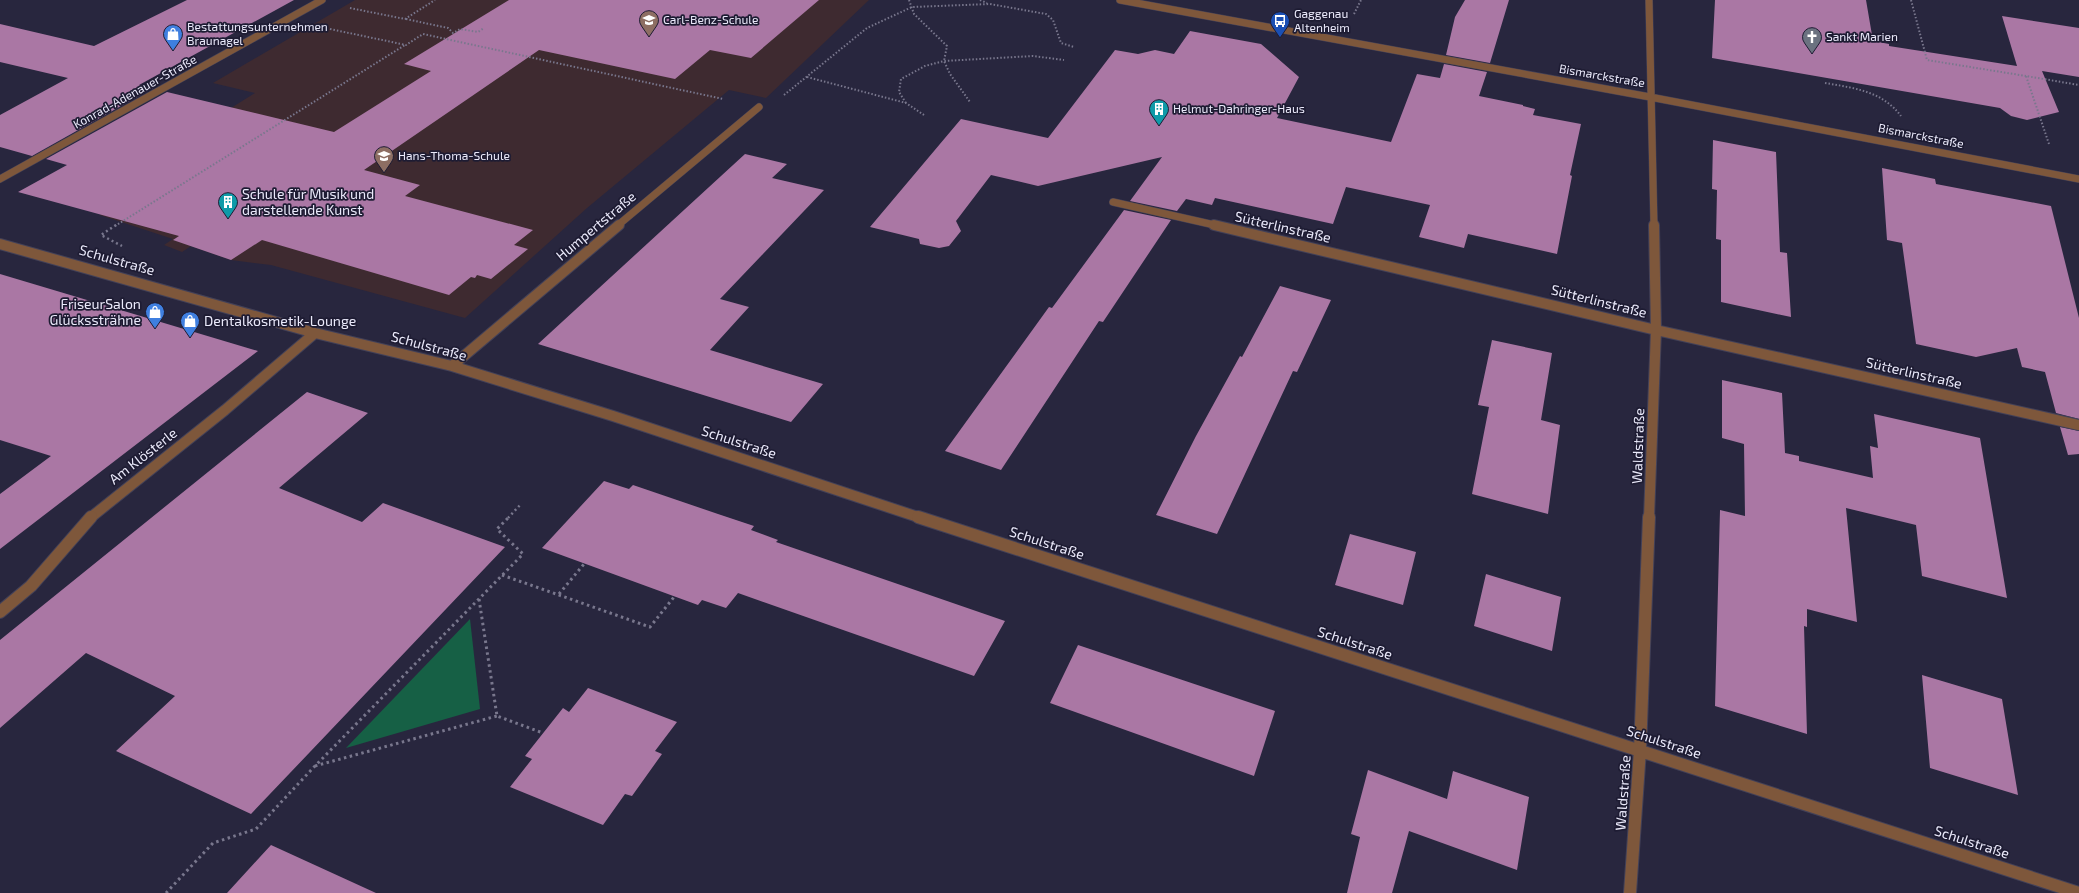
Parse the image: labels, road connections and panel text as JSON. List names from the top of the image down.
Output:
{
  "streets": {
    "street": [
      "Bismarckstraße",
      "Konrad-Adenauer-Straße",
      "Humpertstraße",
      "Sütterlinstraße",
      "Schulstraße",
      "Waldstraße",
      "Am Klösterle"
    ]
  },
  "crossings": [
    ["Bismarckstraße", "Waldstraße"],
    ["Humpertstraße", "Schulstraße"],
    ["Sütterlinstraße", "Waldstraße"],
    ["Schulstraße", "Waldstraße"],
    ["Schulstraße", "Am Klösterle"]
  ],
  "places": {
    "school or university": ["Carl-Benz-Schule", "Hans-Thoma-Schule"],
    "bus stop": ["Gaggenau Altenheim"],
    "shop": ["Bestattungsunternehmen Braunagel", "FriseurSalon Glückssträhne", "Dentalkosmetik-Lounge"],
    "church": ["Sankt Marien"],
    "building": ["Helmut-Dahringer-Haus", "Schule für Musik und darstellende Kunst"]
  }
}
